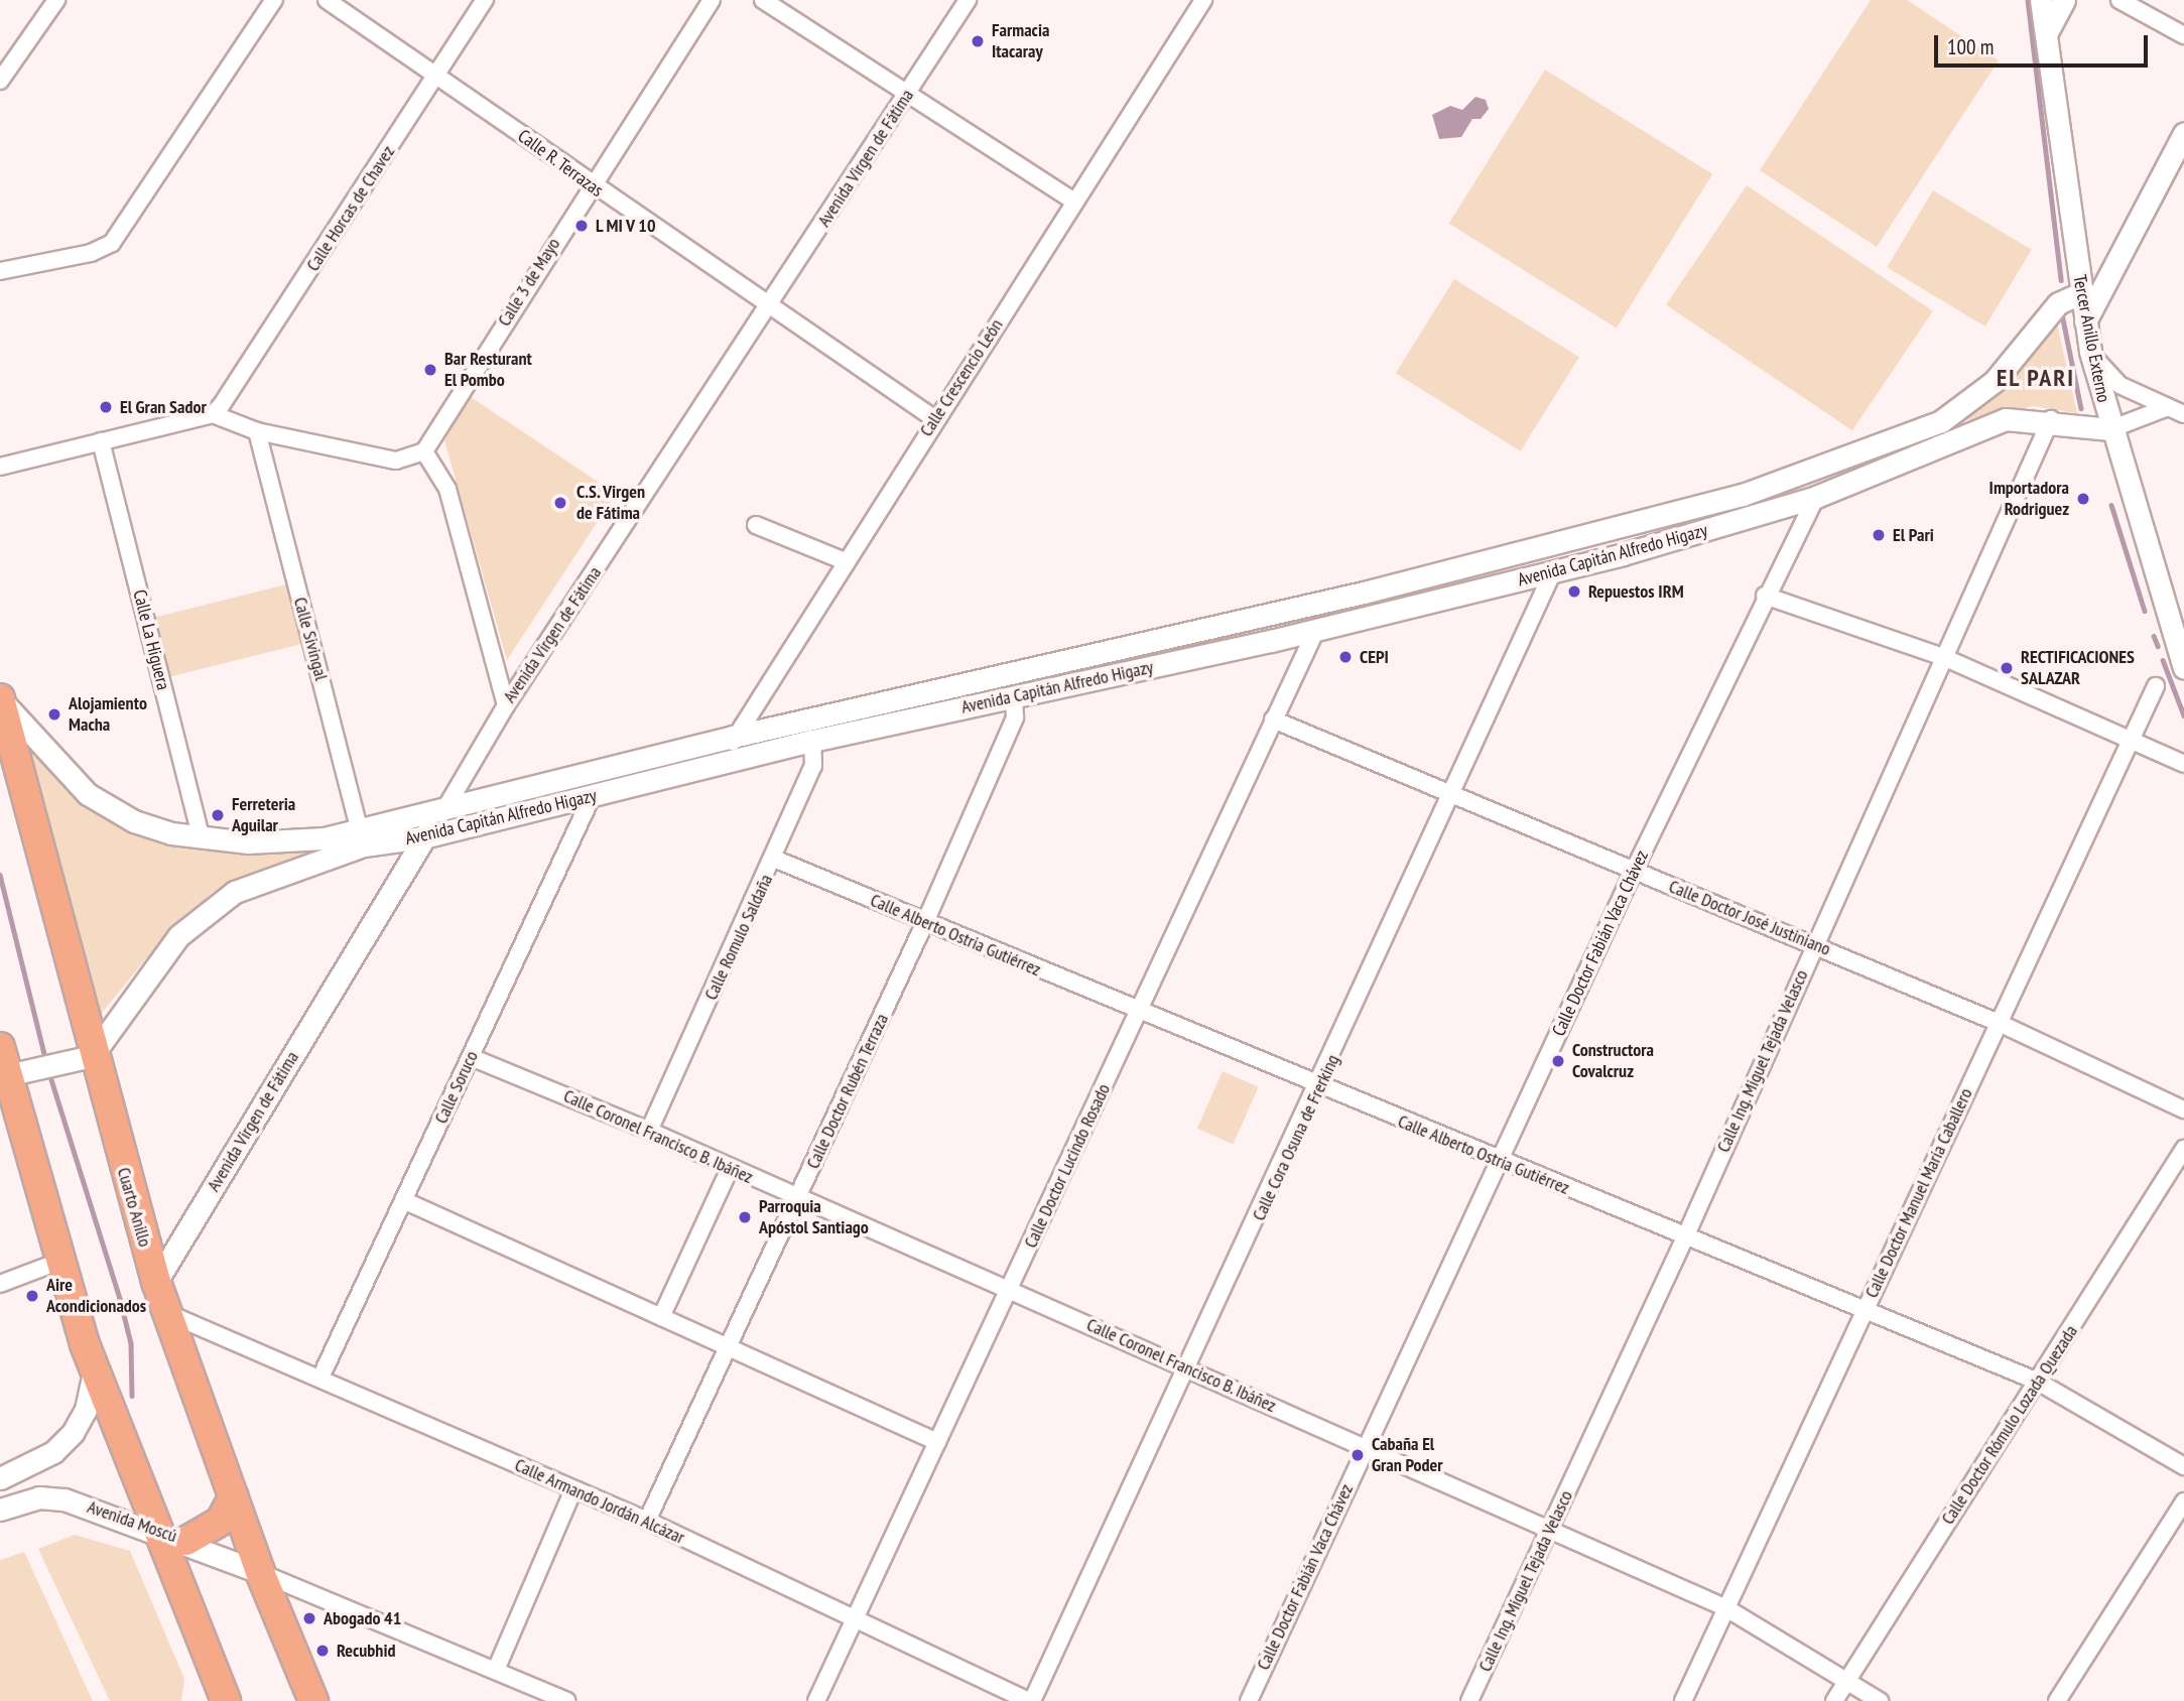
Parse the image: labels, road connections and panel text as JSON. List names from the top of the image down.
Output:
{
  "streets": {
    "highway": ["Cuarto Anillo"],
    "street": [
      "Avenida Virgen de Fátima",
      "Calle R. Terrazas",
      "Calle Horcas de Chavez",
      "Calle 3 de Mayo",
      "Tercer Anillo Externo",
      "Calle Crescencio León",
      "Avenida Capitán Alfredo Higazy",
      "Calle Sivingal",
      "Calle La Higuera",
      "Calle Doctor José Justiniano",
      "Calle Alberto Ostria Gutiérrez",
      "Calle Romulo Saldaña",
      "Calle Doctor Fabián Vaca Chávez",
      "Calle Ing. Miguel Tejada Velasco",
      "Calle Soruco",
      "Calle Doctor Rubén Terraza",
      "Calle Coronel Francisco B. Ibáñez",
      "Calle Cora Osuna de Frerking",
      "Calle Doctor Lucindo Rosado",
      "Calle Doctor Manuel María Caballero",
      "Calle Doctor Rómulo Lozada Quezada",
      "Calle Armando Jordán Alcázar",
      "Avenida Moscú"
    ]
  },
  "crossings": [
    ["Avenida Virgen de Fátima", "Calle R. Terrazas"],
    ["Avenida Virgen de Fátima", "Avenida Capitán Alfredo Higazy"],
    ["Avenida Virgen de Fátima", "Cuarto Anillo"],
    ["Calle R. Terrazas", "Calle Horcas de Chavez"],
    ["Calle R. Terrazas", "Calle 3 de Mayo"],
    ["Calle R. Terrazas", "Calle Crescencio León"],
    ["Tercer Anillo Externo", "Avenida Capitán Alfredo Higazy"],
    ["Calle Crescencio León", "Avenida Capitán Alfredo Higazy"],
    ["Avenida Capitán Alfredo Higazy", "Calle Sivingal"],
    ["Avenida Capitán Alfredo Higazy", "Calle La Higuera"],
    ["Avenida Capitán Alfredo Higazy", "Calle Romulo Saldaña"],
    ["Avenida Capitán Alfredo Higazy", "Calle Doctor Fabián Vaca Chávez"],
    ["Avenida Capitán Alfredo Higazy", "Calle Ing. Miguel Tejada Velasco"],
    ["Avenida Capitán Alfredo Higazy", "Calle Soruco"],
    ["Avenida Capitán Alfredo Higazy", "Calle Doctor Rubén Terraza"],
    ["Avenida Capitán Alfredo Higazy", "Calle Cora Osuna de Frerking"],
    ["Avenida Capitán Alfredo Higazy", "Calle Doctor Lucindo Rosado"],
    ["Avenida Capitán Alfredo Higazy", "Cuarto Anillo"],
    ["Calle Doctor José Justiniano", "Calle Doctor Fabián Vaca Chávez"],
    ["Calle Doctor José Justiniano", "Calle Ing. Miguel Tejada Velasco"],
    ["Calle Doctor José Justiniano", "Calle Cora Osuna de Frerking"],
    ["Calle Doctor José Justiniano", "Calle Doctor Lucindo Rosado"],
    ["Calle Doctor José Justiniano", "Calle Doctor Manuel María Caballero"],
    ["Calle Alberto Ostria Gutiérrez", "Calle Romulo Saldaña"],
    ["Calle Alberto Ostria Gutiérrez", "Calle Doctor Fabián Vaca Chávez"],
    ["Calle Alberto Ostria Gutiérrez", "Calle Ing. Miguel Tejada Velasco"],
    ["Calle Alberto Ostria Gutiérrez", "Calle Doctor Rubén Terraza"],
    ["Calle Alberto Ostria Gutiérrez", "Calle Cora Osuna de Frerking"],
    ["Calle Alberto Ostria Gutiérrez", "Calle Doctor Lucindo Rosado"],
    ["Calle Alberto Ostria Gutiérrez", "Calle Doctor Manuel María Caballero"],
    ["Calle Alberto Ostria Gutiérrez", "Calle Doctor Rómulo Lozada Quezada"],
    ["Calle Romulo Saldaña", "Calle Coronel Francisco B. Ibáñez"],
    ["Calle Doctor Fabián Vaca Chávez", "Calle Coronel Francisco B. Ibáñez"],
    ["Calle Ing. Miguel Tejada Velasco", "Calle Coronel Francisco B. Ibáñez"],
    ["Calle Soruco", "Calle Coronel Francisco B. Ibáñez"],
    ["Calle Soruco", "Calle Armando Jordán Alcázar"],
    ["Calle Doctor Rubén Terraza", "Calle Coronel Francisco B. Ibáñez"],
    ["Calle Doctor Rubén Terraza", "Calle Armando Jordán Alcázar"],
    ["Calle Coronel Francisco B. Ibáñez", "Calle Cora Osuna de Frerking"],
    ["Calle Coronel Francisco B. Ibáñez", "Calle Doctor Lucindo Rosado"],
    ["Calle Coronel Francisco B. Ibáñez", "Calle Doctor Manuel María Caballero"],
    ["Calle Coronel Francisco B. Ibáñez", "Calle Doctor Rómulo Lozada Quezada"],
    ["Calle Cora Osuna de Frerking", "Calle Armando Jordán Alcázar"],
    ["Calle Doctor Lucindo Rosado", "Calle Armando Jordán Alcázar"],
    ["Cuarto Anillo", "Calle Armando Jordán Alcázar"],
    ["Cuarto Anillo", "Avenida Moscú"]
  ],
  "districts": ["EL PARI"],
  "places": [
    "Farmacia Itacaray",
    "L MI V 10",
    "Bar Resturant El Pombo",
    "El Gran Sador",
    "Importadora Rodriguez",
    "C.S. Virgen de Fátima",
    "El Pari",
    "Repuestos IRM",
    "CEPI",
    "RECTIFICACIONES SALAZAR",
    "Alojamiento Macha",
    "Ferreteria Aguilar",
    "Constructora Covalcruz",
    "Parroquia Apóstol Santiago",
    "Aire Acondicionados",
    "Cabaña El Gran Poder",
    "Abogado 41",
    "Recubhid"
  ],
  "scale_bar": "100 m"
}
